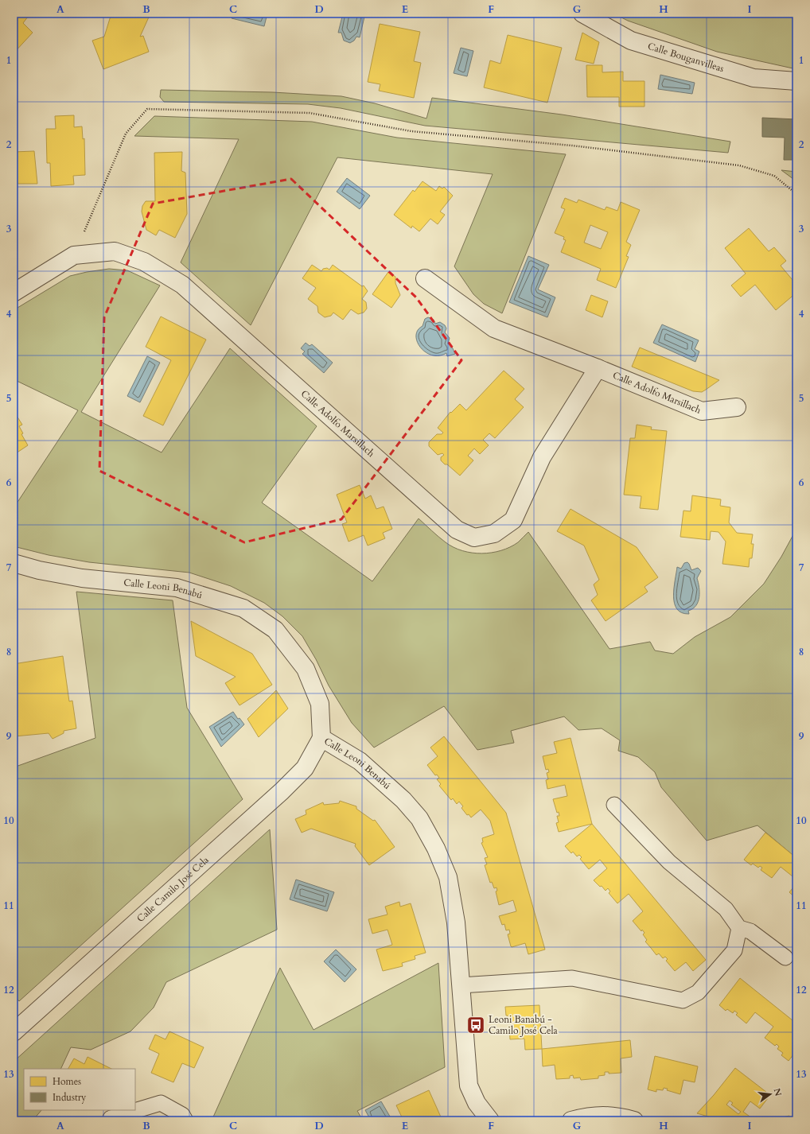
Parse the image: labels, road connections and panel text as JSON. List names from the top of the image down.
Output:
{
  "streets": {
    "street": [
      "Calle Bouganvilleas",
      "Calle Adolfo Marsillach",
      "Calle Leoni Benabú",
      "Calle Camilo José Cela"
    ]
  },
  "crossings": [
    ["Calle Leoni Benabú", "Calle Camilo José Cela"]
  ],
  "places": {
    "bus stop": ["Leoni Banabú - Camilo José Cela"]
  },
  "legend": ["Homes", "Industry"],
  "north": "right",
  "grid": {
    "columns": [
      "A",
      "B",
      "C",
      "D",
      "E",
      "F",
      "G",
      "H",
      "I"
    ],
    "rows": [
      "1",
      "2",
      "3",
      "4",
      "5",
      "6",
      "7",
      "8",
      "9",
      "10",
      "11",
      "12",
      "13"
    ]
  }
}
